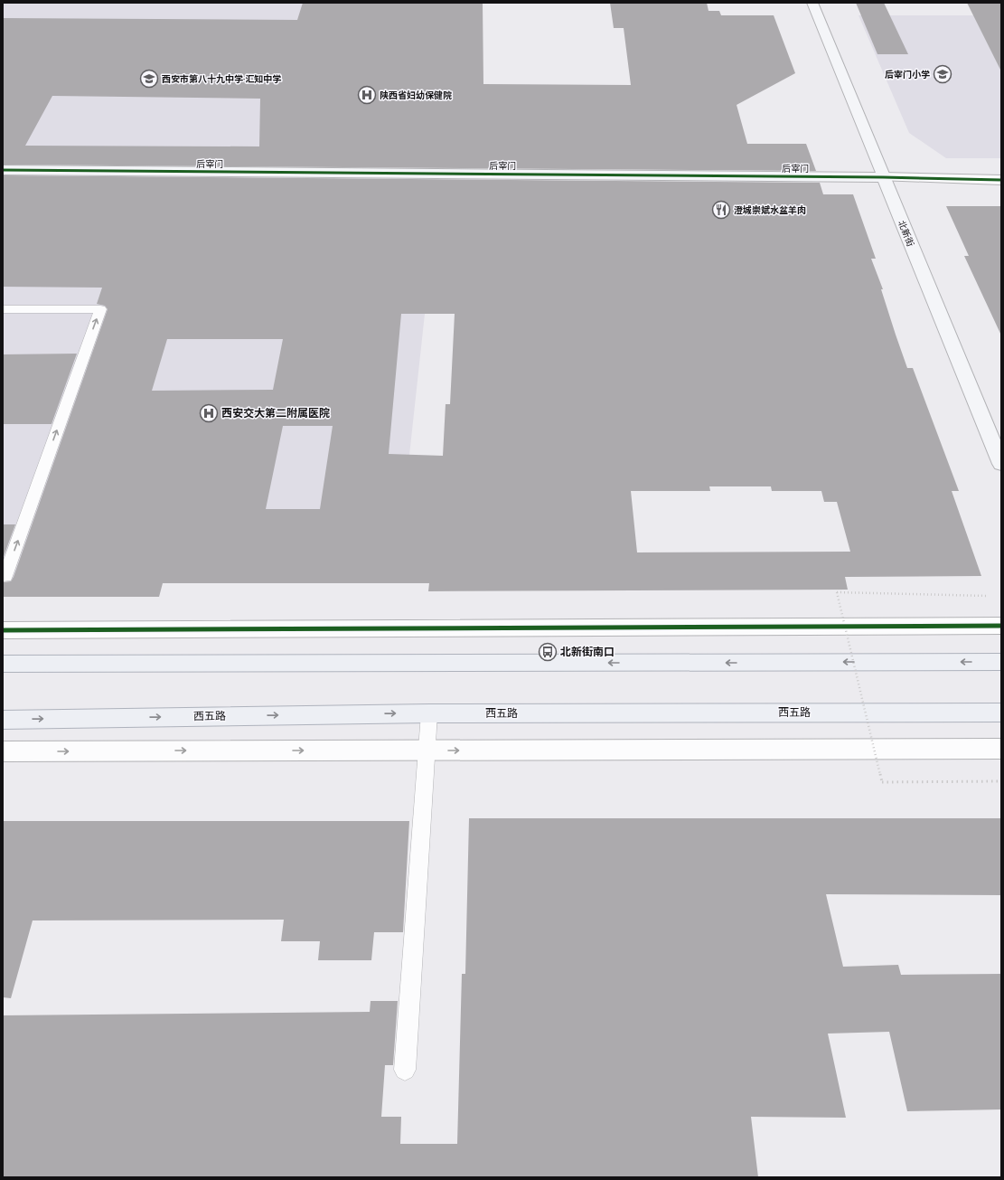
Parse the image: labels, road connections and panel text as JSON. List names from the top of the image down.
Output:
{
  "streets": {
    "main road": ["西五路"],
    "street": ["后宰门", "北新街"]
  },
  "crossings": [
    ["后宰门", "北新街"]
  ],
  "places": {
    "school or university": ["后宰门小学", "西安市第八十九中学·汇知中学"],
    "hospital": ["陕西省妇幼保健院", "西安交大第二附属医院"],
    "restaurant": ["澄城崇斌水盆羊肉"],
    "bus stop": ["北新街南口"]
  }
}
